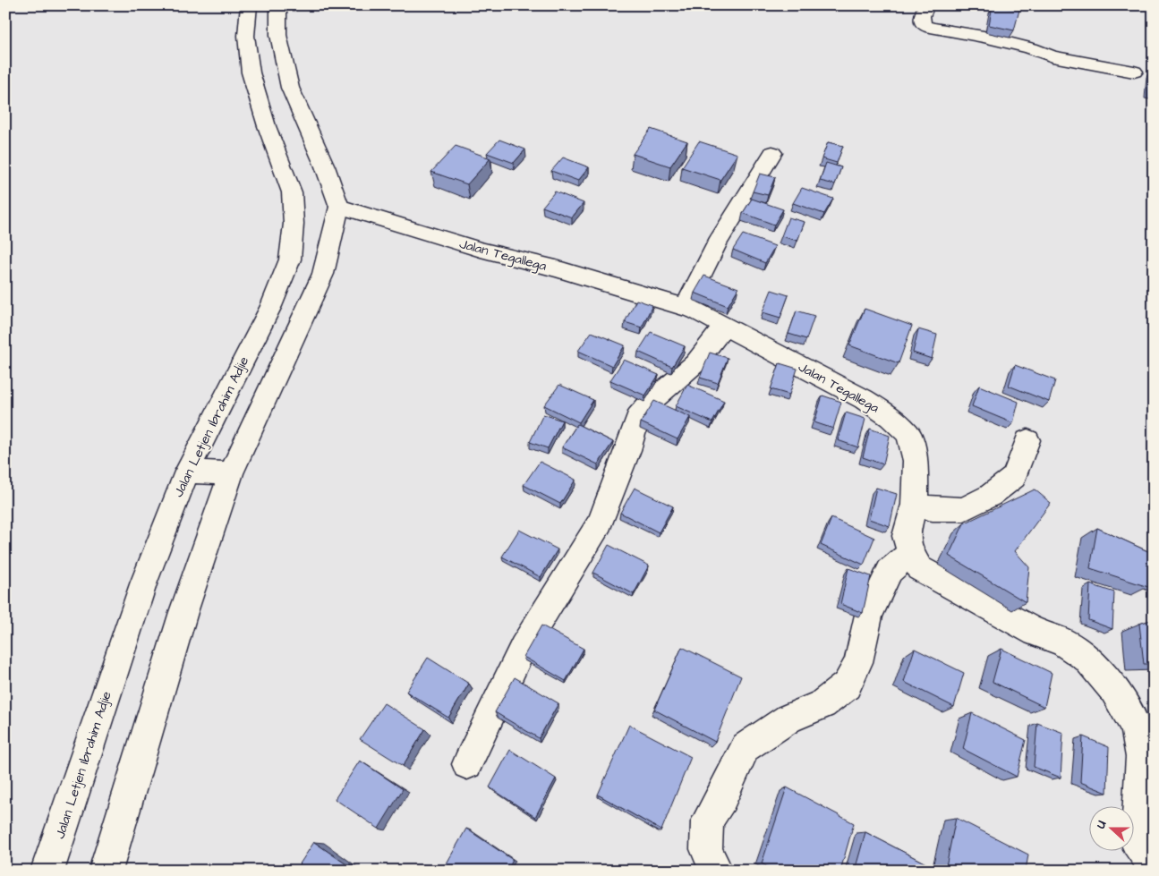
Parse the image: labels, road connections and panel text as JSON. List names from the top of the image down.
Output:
{
  "streets": {
    "street": ["Jalan Tegallega", "Jalan Letjen Ibrahim Adjie"]
  },
  "north": "left"
}
